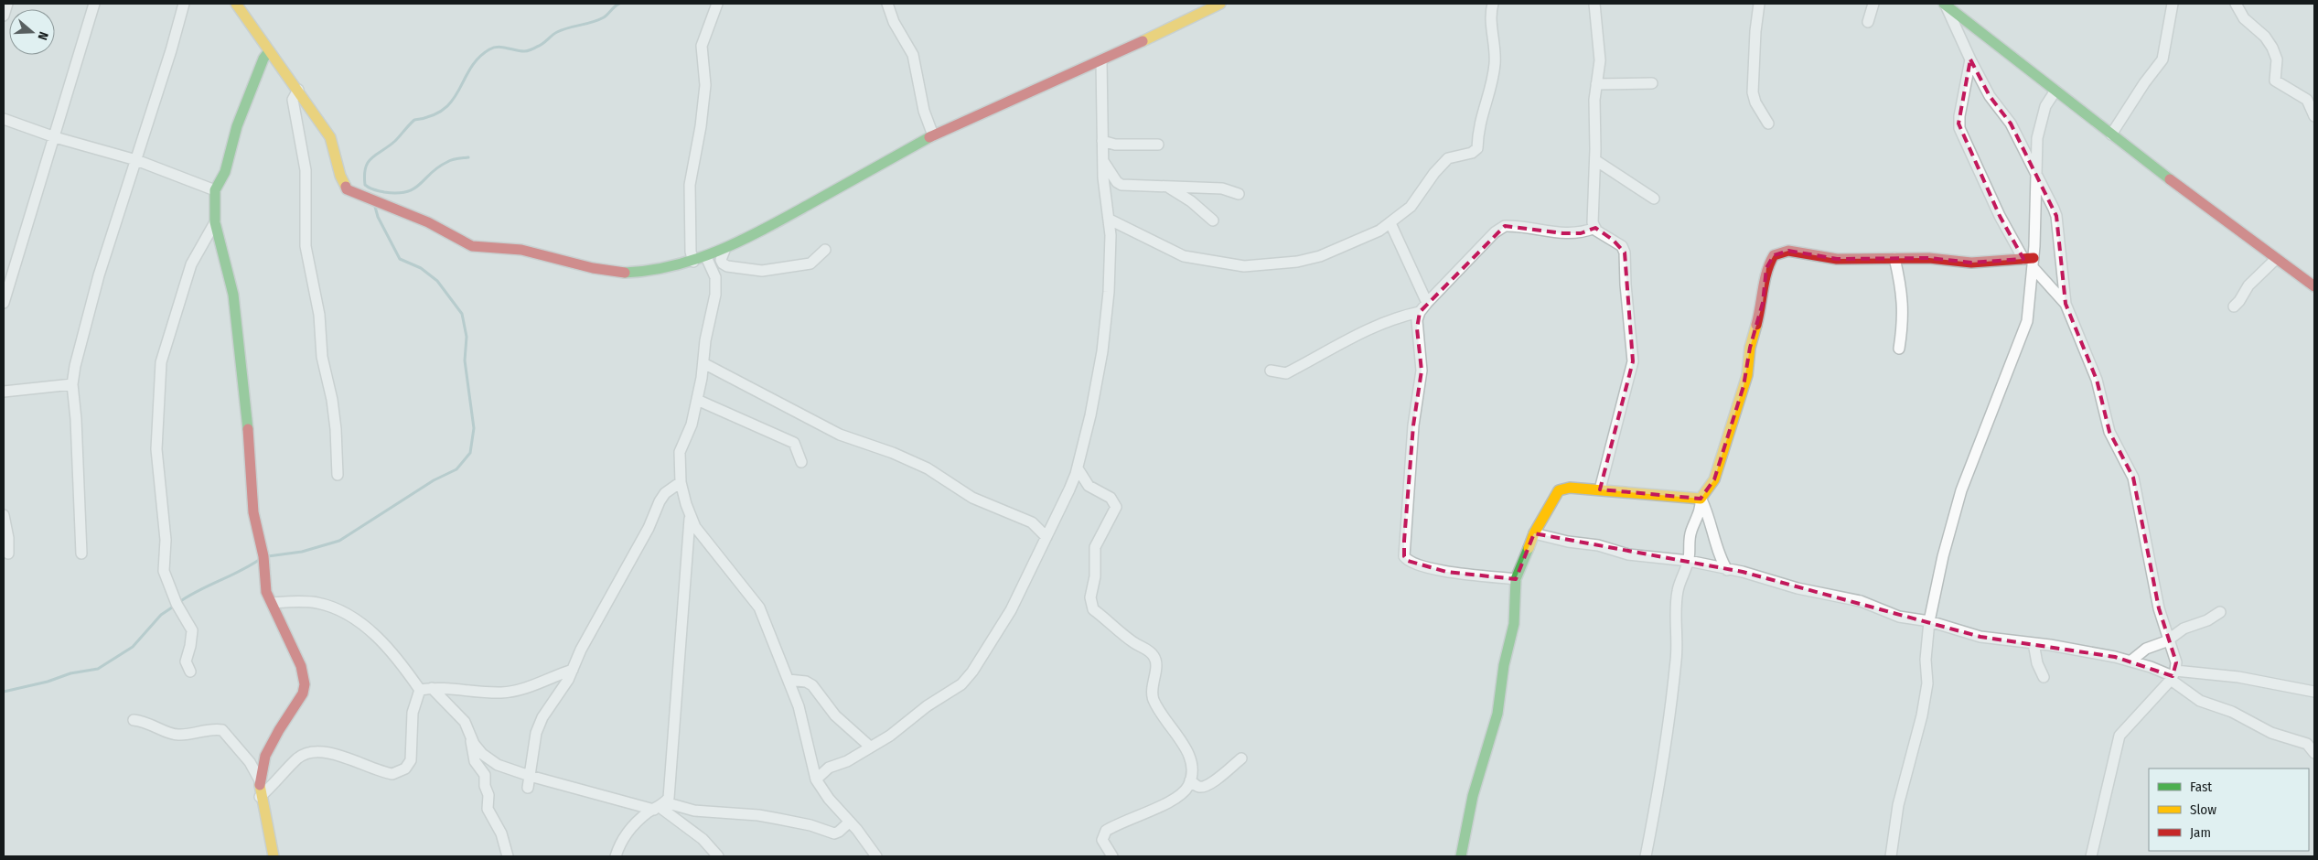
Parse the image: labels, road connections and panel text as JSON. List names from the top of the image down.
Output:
{
  "legend": ["Fast", "Slow", "Jam"],
  "north": "right"
}
